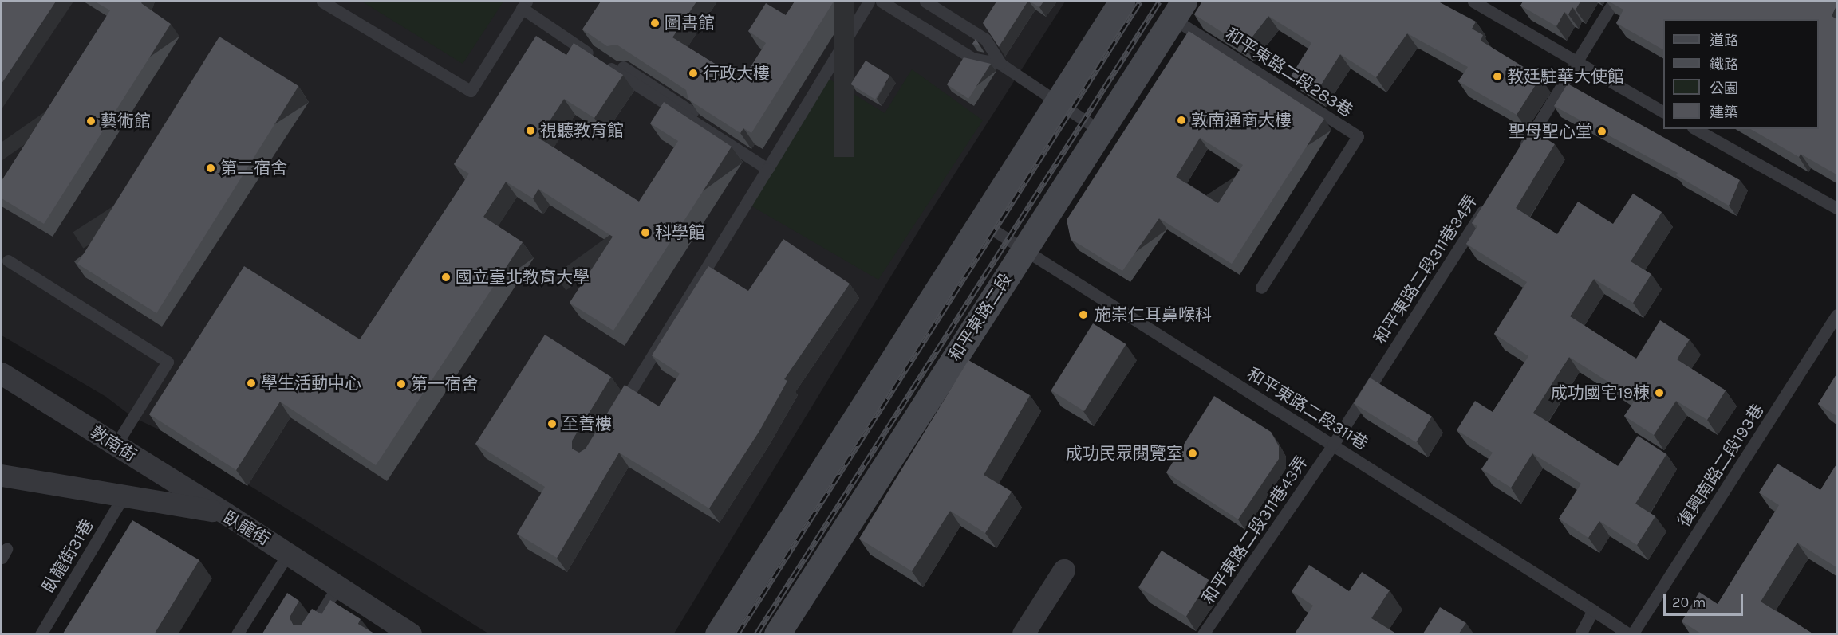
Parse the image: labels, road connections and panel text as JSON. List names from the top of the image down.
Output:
{
  "streets": {
    "main road": ["和平東路二段"],
    "street": ["敦南街", "臥龍街"],
    "lane": [
      "和平東路二段283巷",
      "和平東路二段311巷34弄",
      "和平東路二段311巷",
      "復興南路二段193巷",
      "和平東路二段311巷43弄",
      "臥龍街31巷"
    ]
  },
  "crossings": [
    ["和平東路二段283巷", "和平東路二段"],
    ["和平東路二段311巷34弄", "和平東路二段311巷"],
    ["和平東路二段311巷34弄", "和平東路二段311巷43弄"],
    ["和平東路二段", "和平東路二段311巷"],
    ["和平東路二段311巷", "復興南路二段193巷"],
    ["和平東路二段311巷", "和平東路二段311巷43弄"],
    ["敦南街", "臥龍街"],
    ["臥龍街", "臥龍街31巷"]
  ],
  "places": [
    "圖書館",
    "行政大樓",
    "教廷駐華大使館",
    "敦南通商大樓",
    "藝術館",
    "視聽教育館",
    "聖母聖心堂",
    "第二宿舍",
    "科學館",
    "國立臺北教育大學",
    "施崇仁耳鼻喉科",
    "學生活動中心",
    "第一宿舍",
    "成功國宅19棟",
    "至善樓",
    "成功民眾閱覽室"
  ],
  "legend": [
    "道路",
    "鐵路",
    "公園",
    "建築"
  ],
  "scale_bar": "20 m"
}
